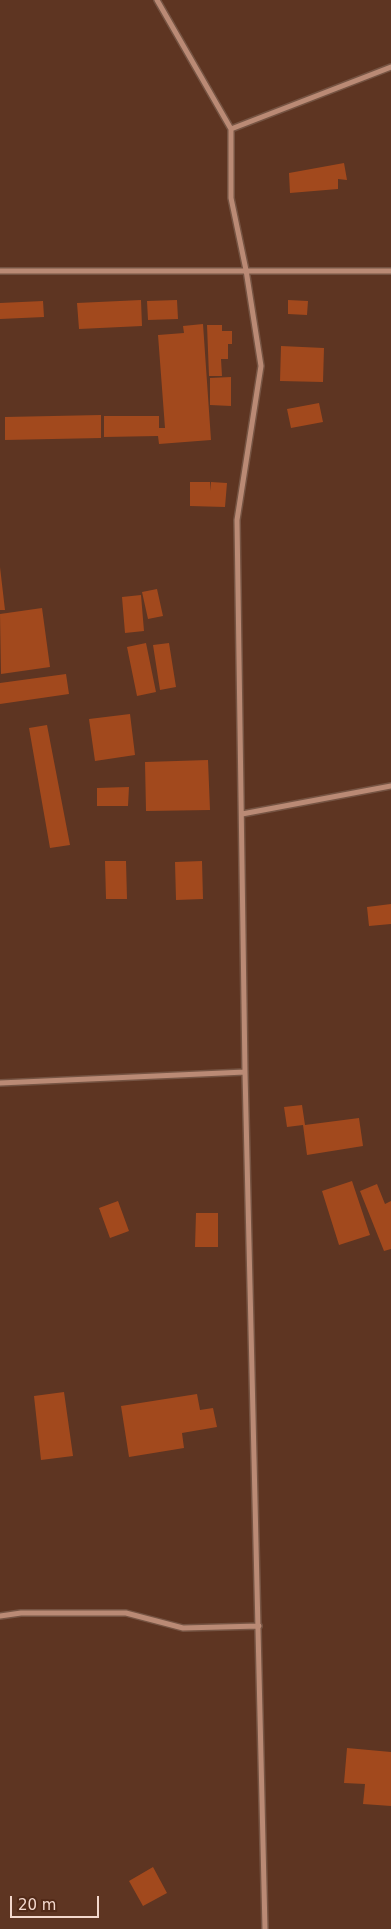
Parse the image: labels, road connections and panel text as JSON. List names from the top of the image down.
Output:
{
  "scale_bar": "20 m"
}
